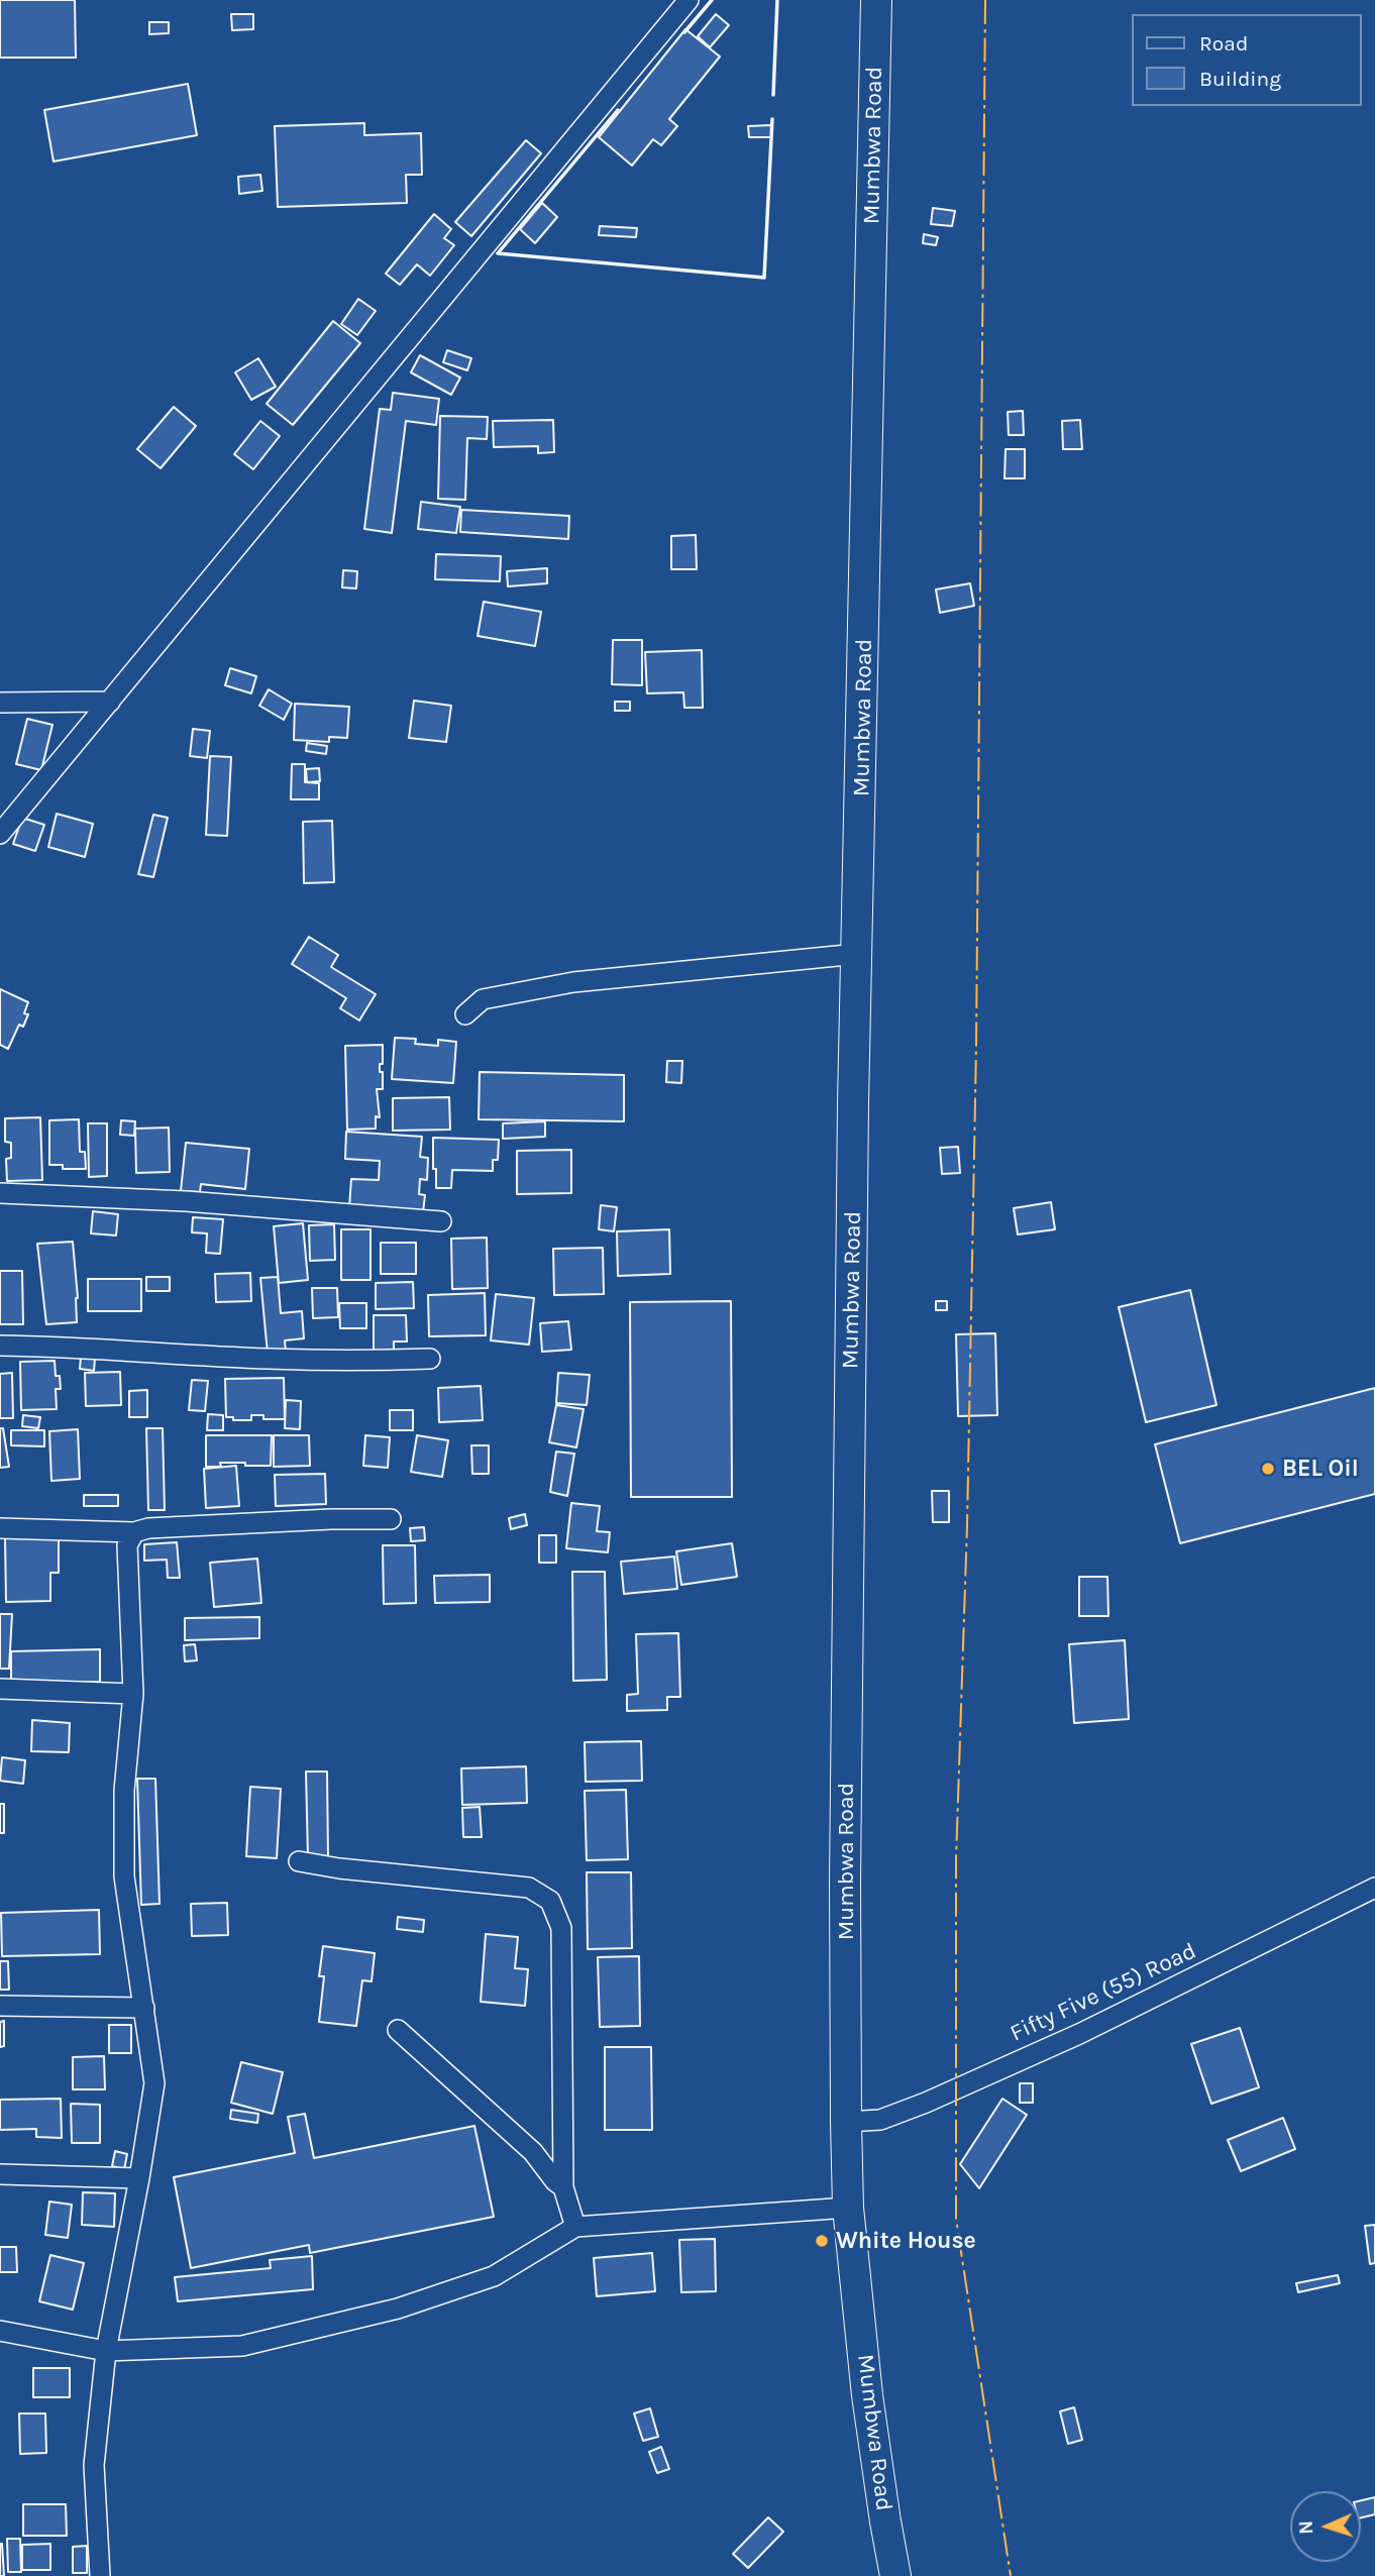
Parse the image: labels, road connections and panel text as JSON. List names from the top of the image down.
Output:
{
  "streets": {
    "main road": ["Mumbwa Road"],
    "street": ["Fifty Five (55) Road"]
  },
  "crossings": [
    ["Mumbwa Road", "Fifty Five (55) Road"]
  ],
  "places": ["BEL Oil", "White House"],
  "legend": ["Road", "Building"],
  "north": "left"
}
